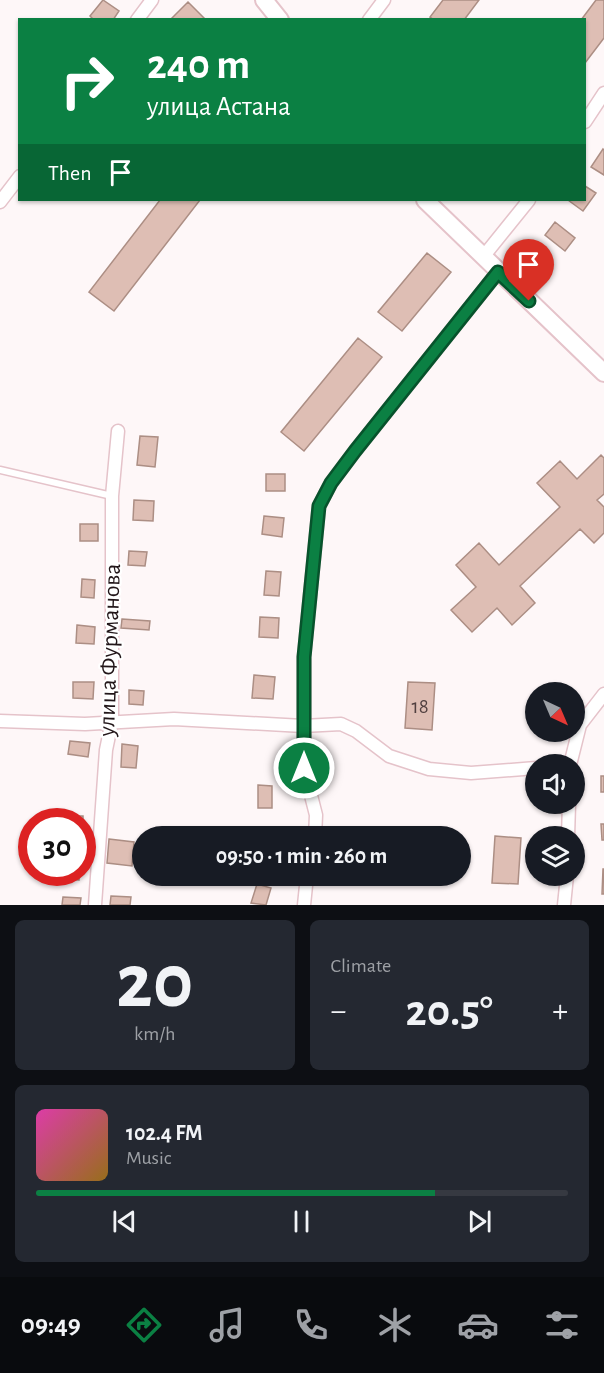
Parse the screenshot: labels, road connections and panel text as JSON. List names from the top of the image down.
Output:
{
  "streets": {
    "street": ["улица Фурманова"]
  },
  "house_numbers": ["18"],
  "north": "bottom right",
  "page": {
    "turn": ["240 m", "улица Астана"],
    "then": "Then",
    "limit": "30",
    "trip": "09:50 · 1 min · 260 m",
    "tile": [
      ["20", "km/h"],
      "Climate"
    ],
    "heat": ["−", "20.5°", "+"],
    "song": ["102.4 FM", "Music"],
    "tabs": "09:49"
  }
}
